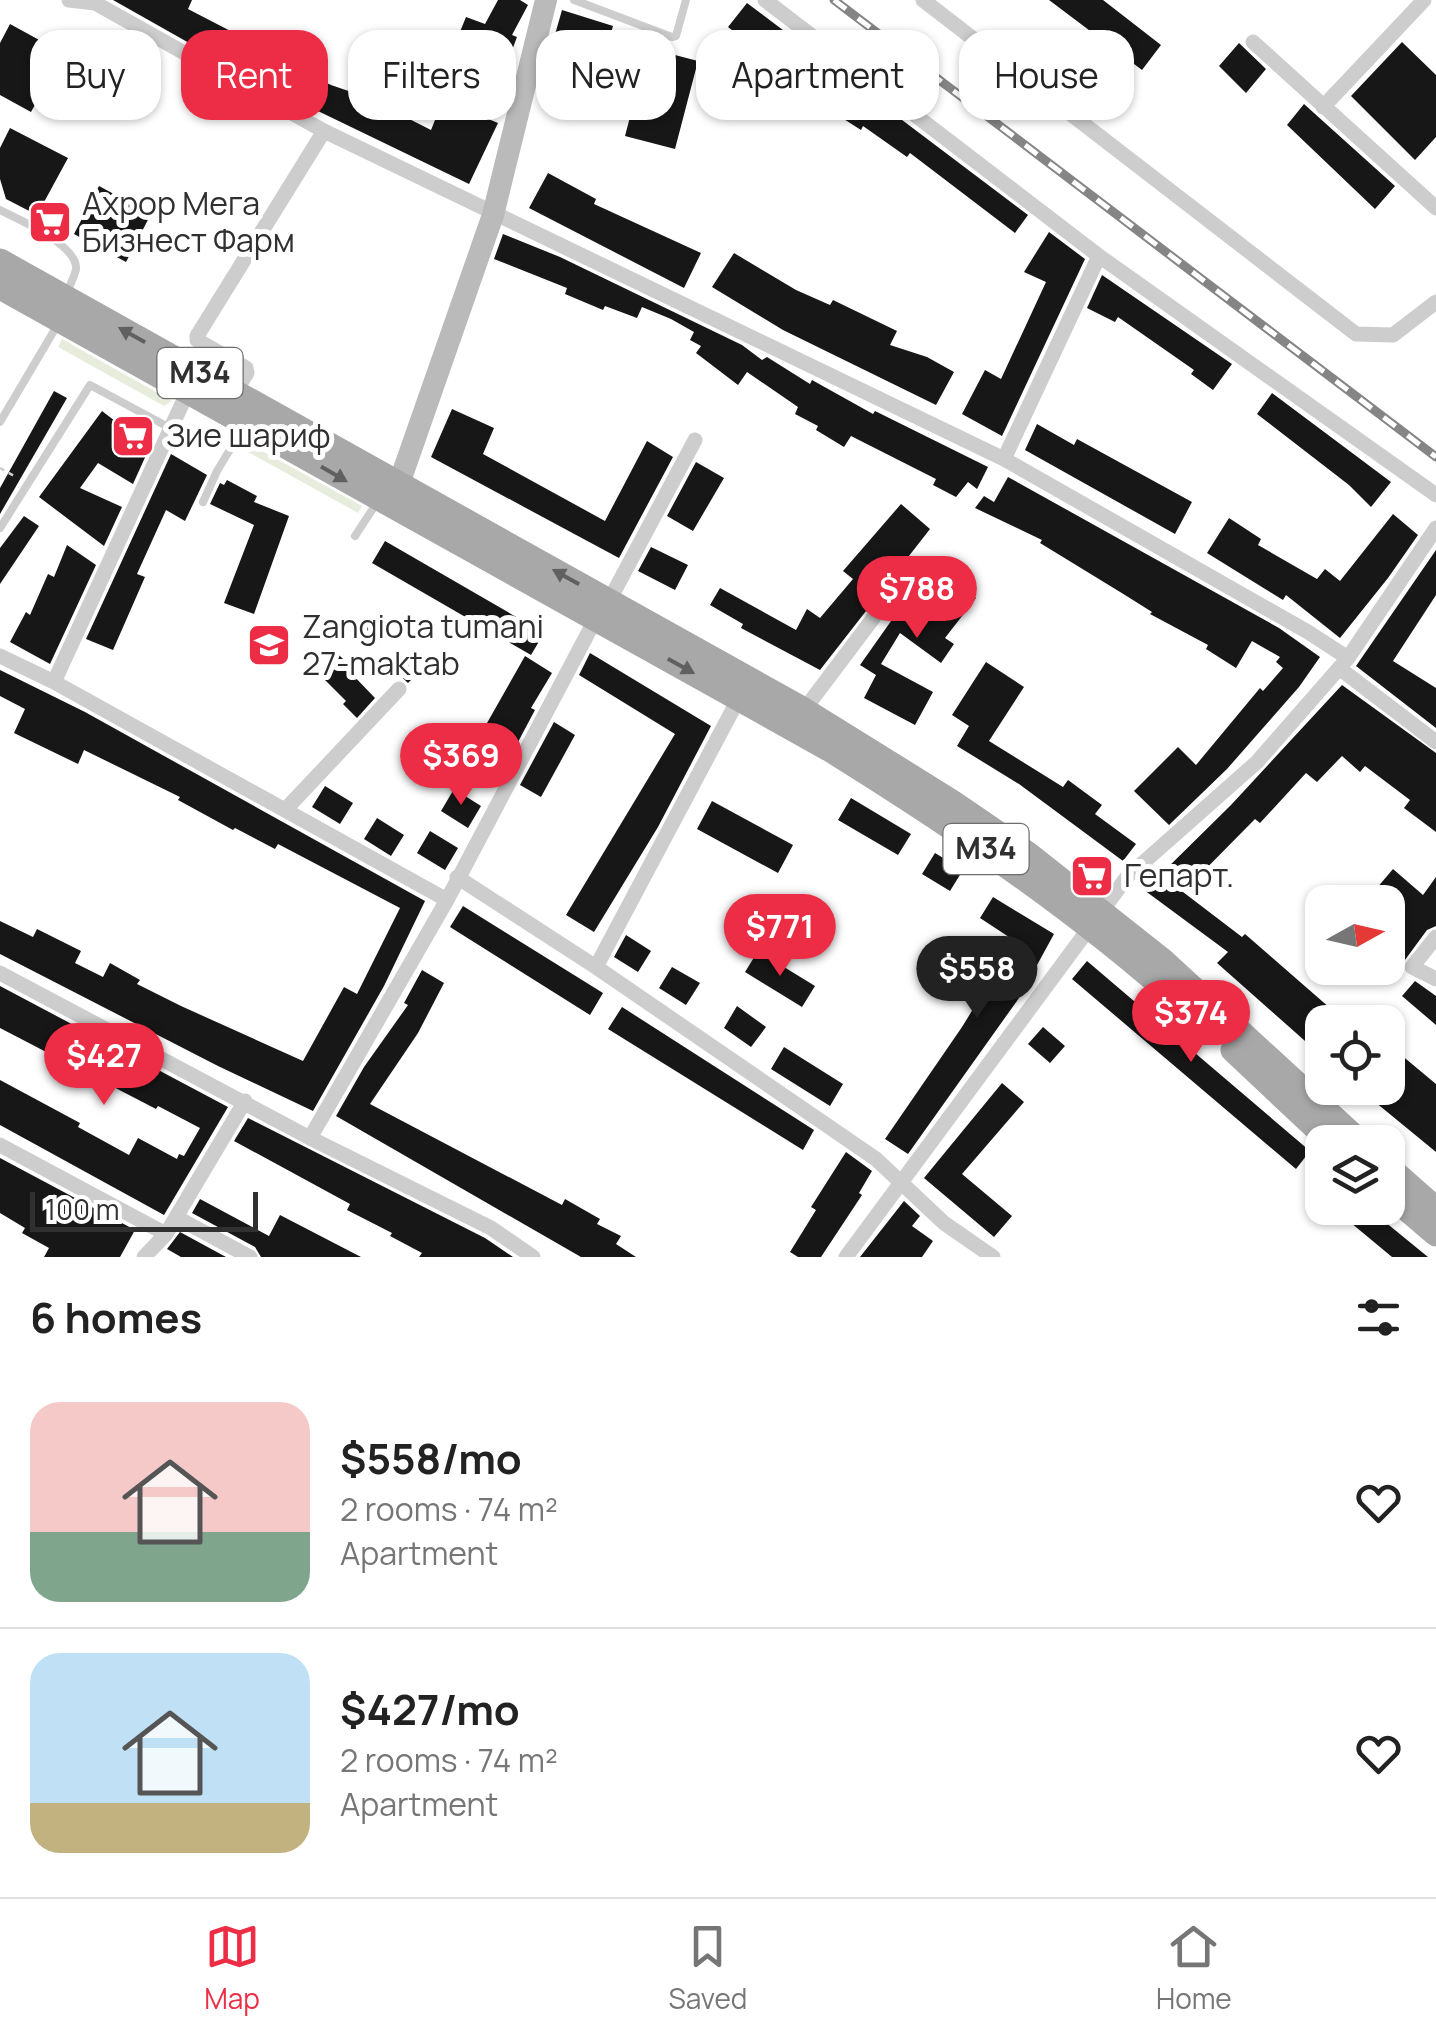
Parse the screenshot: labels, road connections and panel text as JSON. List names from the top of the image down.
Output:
{
  "streets": {
    "main road": ["M34"]
  },
  "places": {
    "supermarket": ["Ахрор Мега Бизнест Фарм", "Зие шариф", "Гепарт."],
    "school or university": ["Zangiota tumani 27-maktab"]
  },
  "scale_bar": "100 m",
  "north": "right",
  "page": {
    "chip": [
      "Buy",
      "Rent",
      "Filters",
      "New",
      "Apartment",
      "House"
    ],
    "price": [
      "$788",
      "$369",
      "$771",
      "$558",
      "$374",
      "$427"
    ],
    "scale": "100 m",
    "heading": "6 homes",
    "list": [
      {
        "name": "$558/mo",
        "note": "2 rooms · 74 m² · Apartment"
      },
      {
        "name": "$427/mo",
        "note": "2 rooms · 74 m² · Apartment"
      }
    ],
    "tabs": ["Map", "Saved", "Home"]
  }
}
